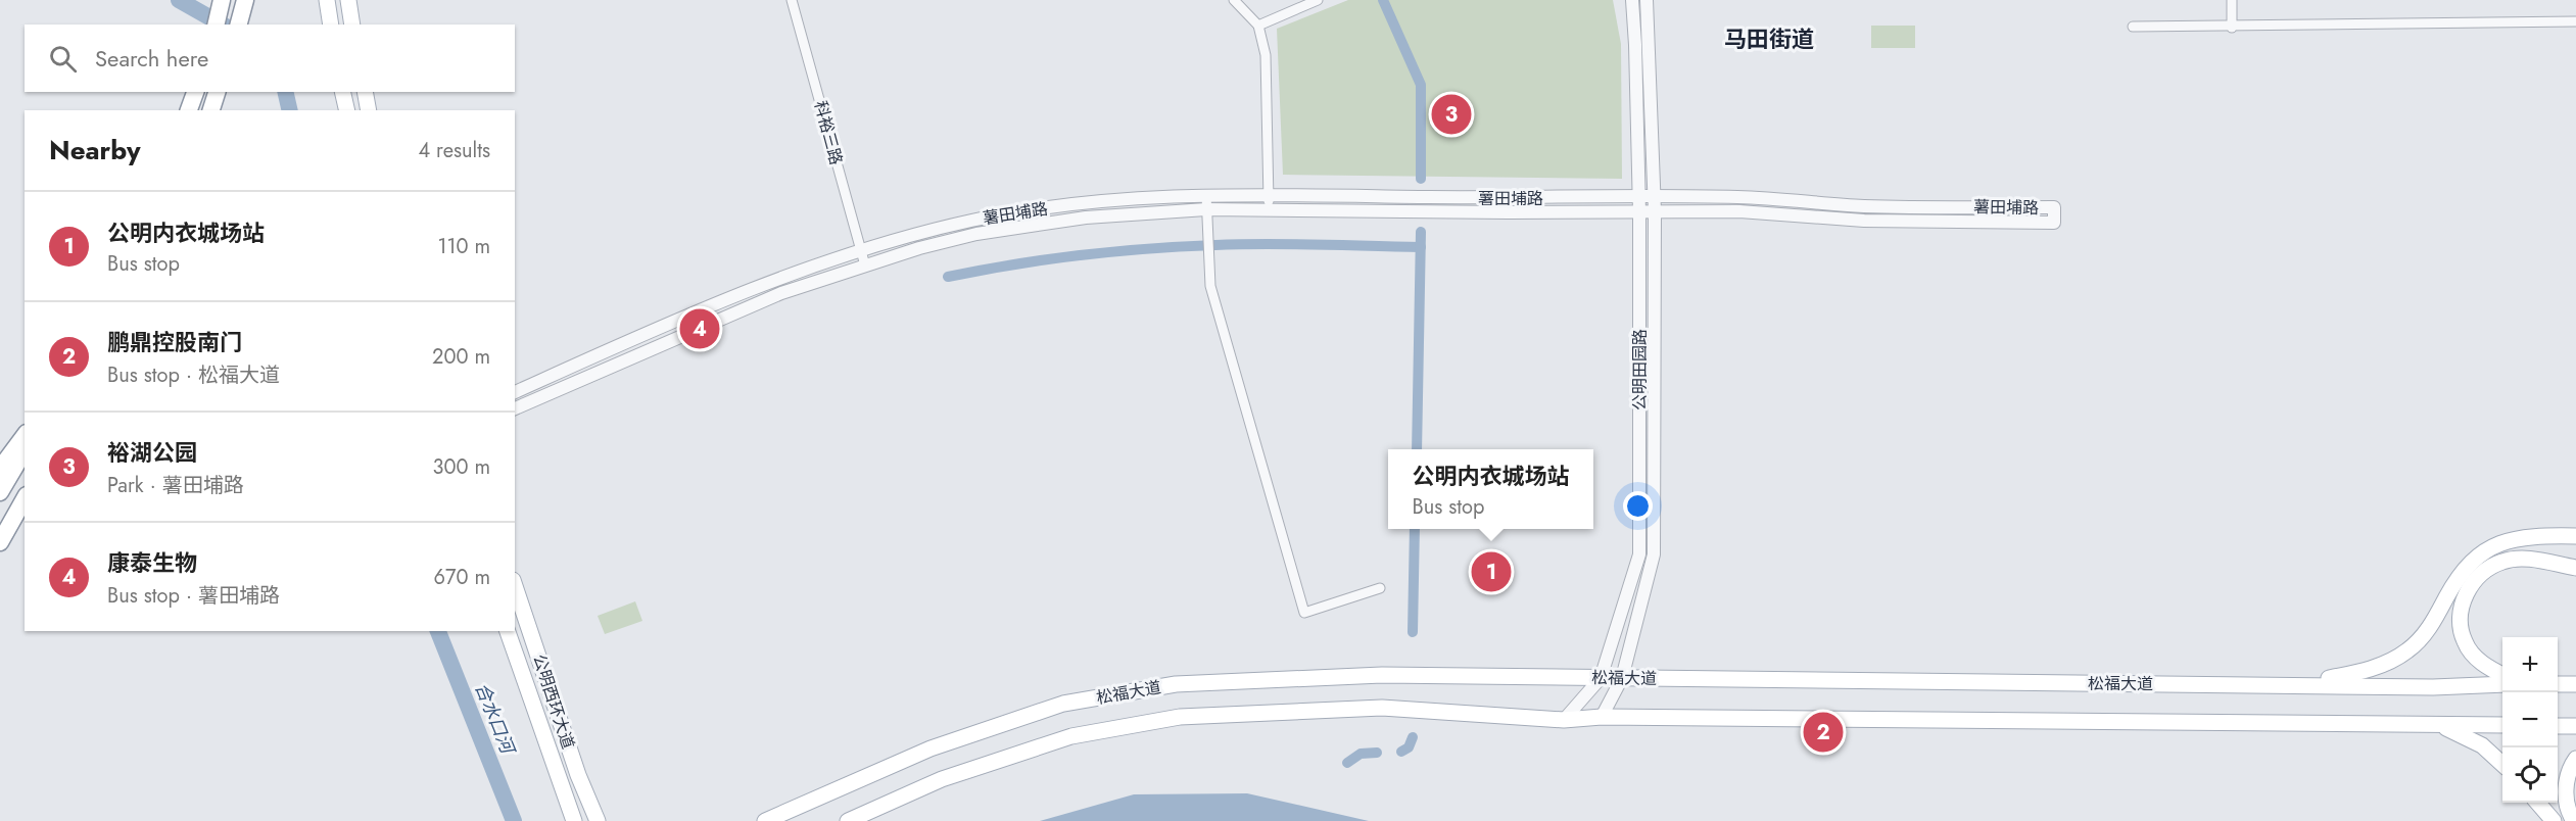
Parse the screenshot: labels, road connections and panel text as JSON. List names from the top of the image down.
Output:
{
  "streets": {
    "main road": ["松福大道", "公明西环大道"],
    "street": ["科裕三路", "薯田埔路", "公明田园路"]
  },
  "crossings": [
    ["科裕三路", "薯田埔路"],
    ["薯田埔路", "公明田园路"],
    ["公明田园路", "松福大道"]
  ],
  "districts": ["马田街道"],
  "water": ["合水口河"],
  "page": {
    "search": "Search here",
    "pins": [
      "3",
      "4",
      "1",
      "2"
    ],
    "heading": ["Nearby", "4 results"],
    "list": [
      {
        "mark": "1",
        "name": "公明内衣城场站",
        "note": "Bus stop",
        "value": "110 m"
      },
      {
        "mark": "2",
        "name": "鹏鼎控股南门",
        "note": "Bus stop · 松福大道",
        "value": "200 m"
      },
      {
        "mark": "3",
        "name": "裕湖公园",
        "note": "Park · 薯田埔路",
        "value": "300 m"
      },
      {
        "mark": "4",
        "name": "康泰生物",
        "note": "Bus stop · 薯田埔路",
        "value": "670 m"
      }
    ],
    "popup": ["公明内衣城场站", "Bus stop"],
    "map_buttons": ["+", "−"]
  }
}
